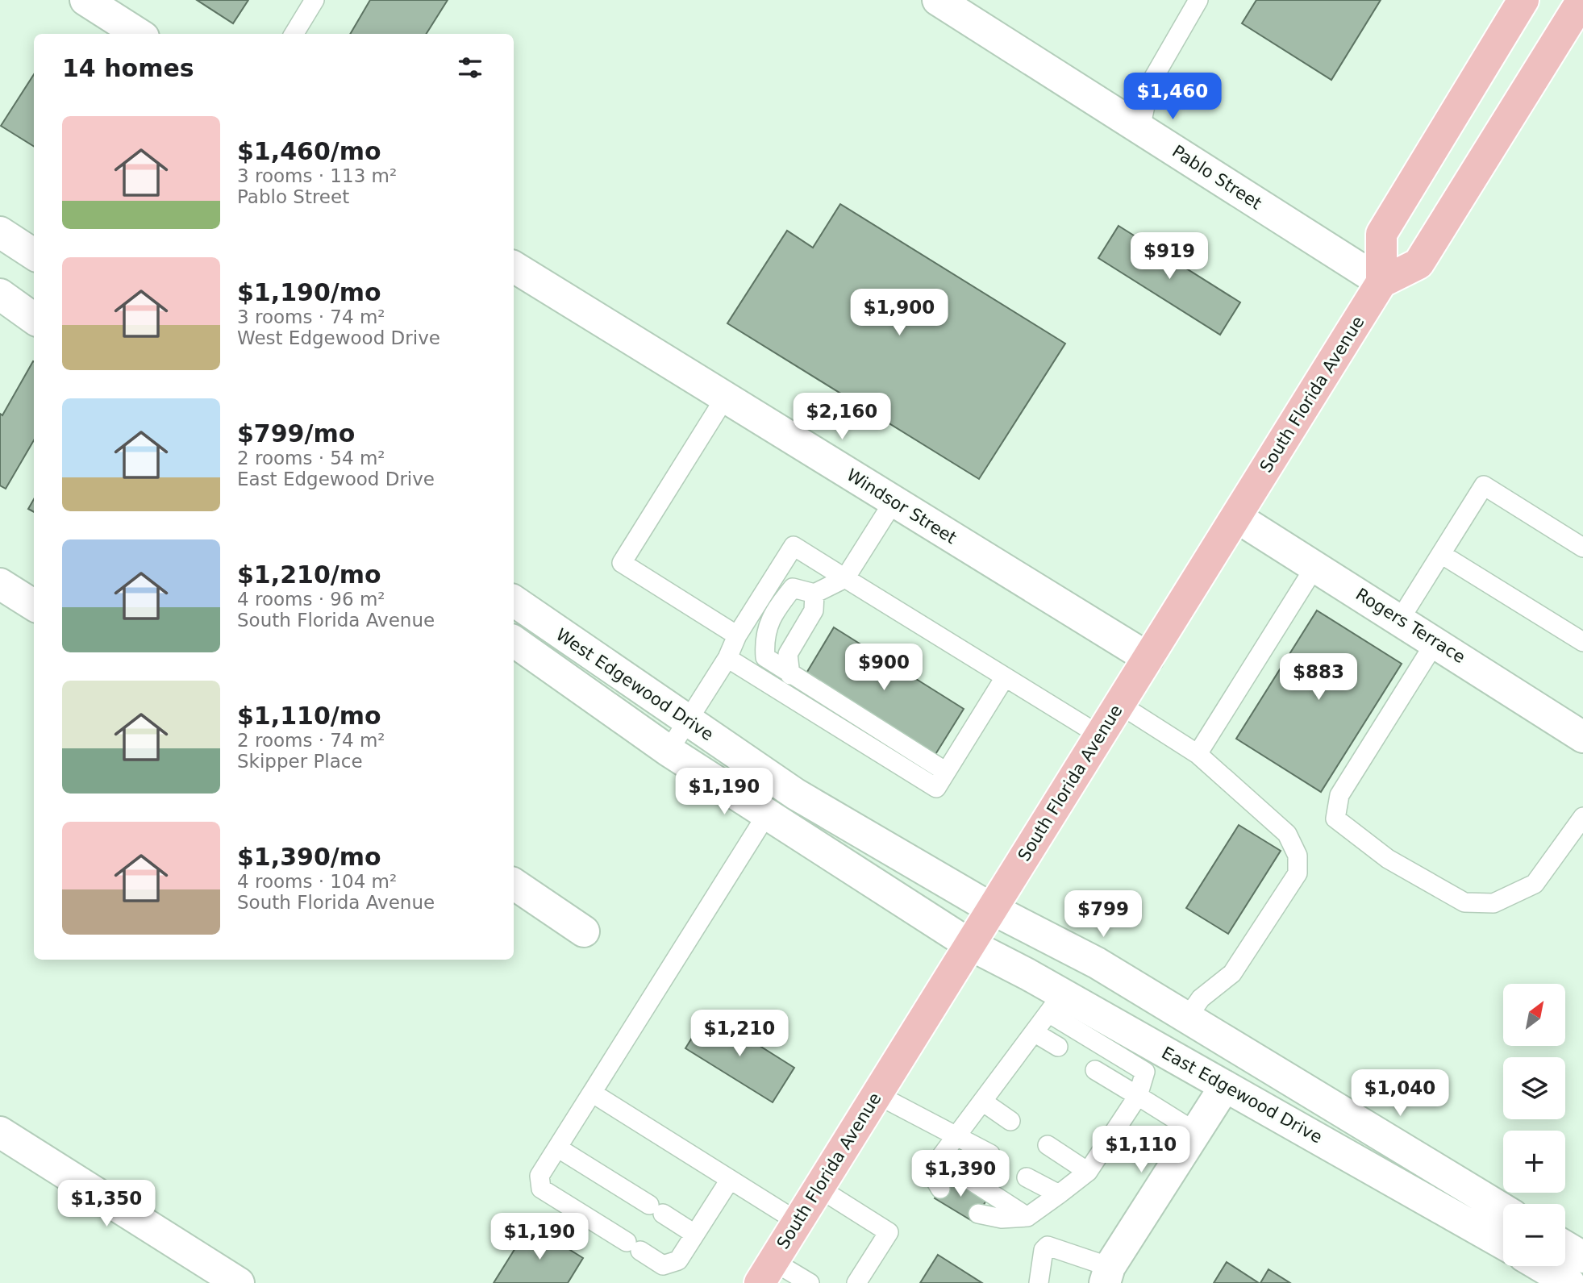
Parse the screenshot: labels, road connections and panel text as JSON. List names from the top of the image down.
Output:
{
  "streets": {
    "main road": ["South Florida Avenue"],
    "street": [
      "Pablo Street",
      "Windsor Street",
      "Rogers Terrace",
      "West Edgewood Drive",
      "East Edgewood Drive"
    ]
  },
  "crossings": [
    ["Pablo Street", "South Florida Avenue"],
    ["South Florida Avenue", "Windsor Street"],
    ["South Florida Avenue", "Rogers Terrace"],
    ["South Florida Avenue", "West Edgewood Drive"],
    ["South Florida Avenue", "East Edgewood Drive"],
    ["West Edgewood Drive", "East Edgewood Drive"]
  ],
  "north": "top right",
  "page": {
    "heading": "14 homes",
    "price": [
      "$1,460",
      "$919",
      "$1,900",
      "$2,160",
      "$900",
      "$883",
      "$1,190",
      "$799",
      "$1,210",
      "$1,040",
      "$1,110",
      "$1,390",
      "$1,350",
      "$1,190"
    ],
    "list": [
      {
        "name": "$1,460/mo",
        "note": "3 rooms · 113 m² · Pablo Street"
      },
      {
        "name": "$1,190/mo",
        "note": "3 rooms · 74 m² · West Edgewood Drive"
      },
      {
        "name": "$799/mo",
        "note": "2 rooms · 54 m² · East Edgewood Drive"
      },
      {
        "name": "$1,210/mo",
        "note": "4 rooms · 96 m² · South Florida Avenue"
      },
      {
        "name": "$1,110/mo",
        "note": "2 rooms · 74 m² · Skipper Place"
      },
      {
        "name": "$1,390/mo",
        "note": "4 rooms · 104 m² · South Florida Avenue"
      }
    ],
    "map_buttons": ["+", "−"]
  }
}
